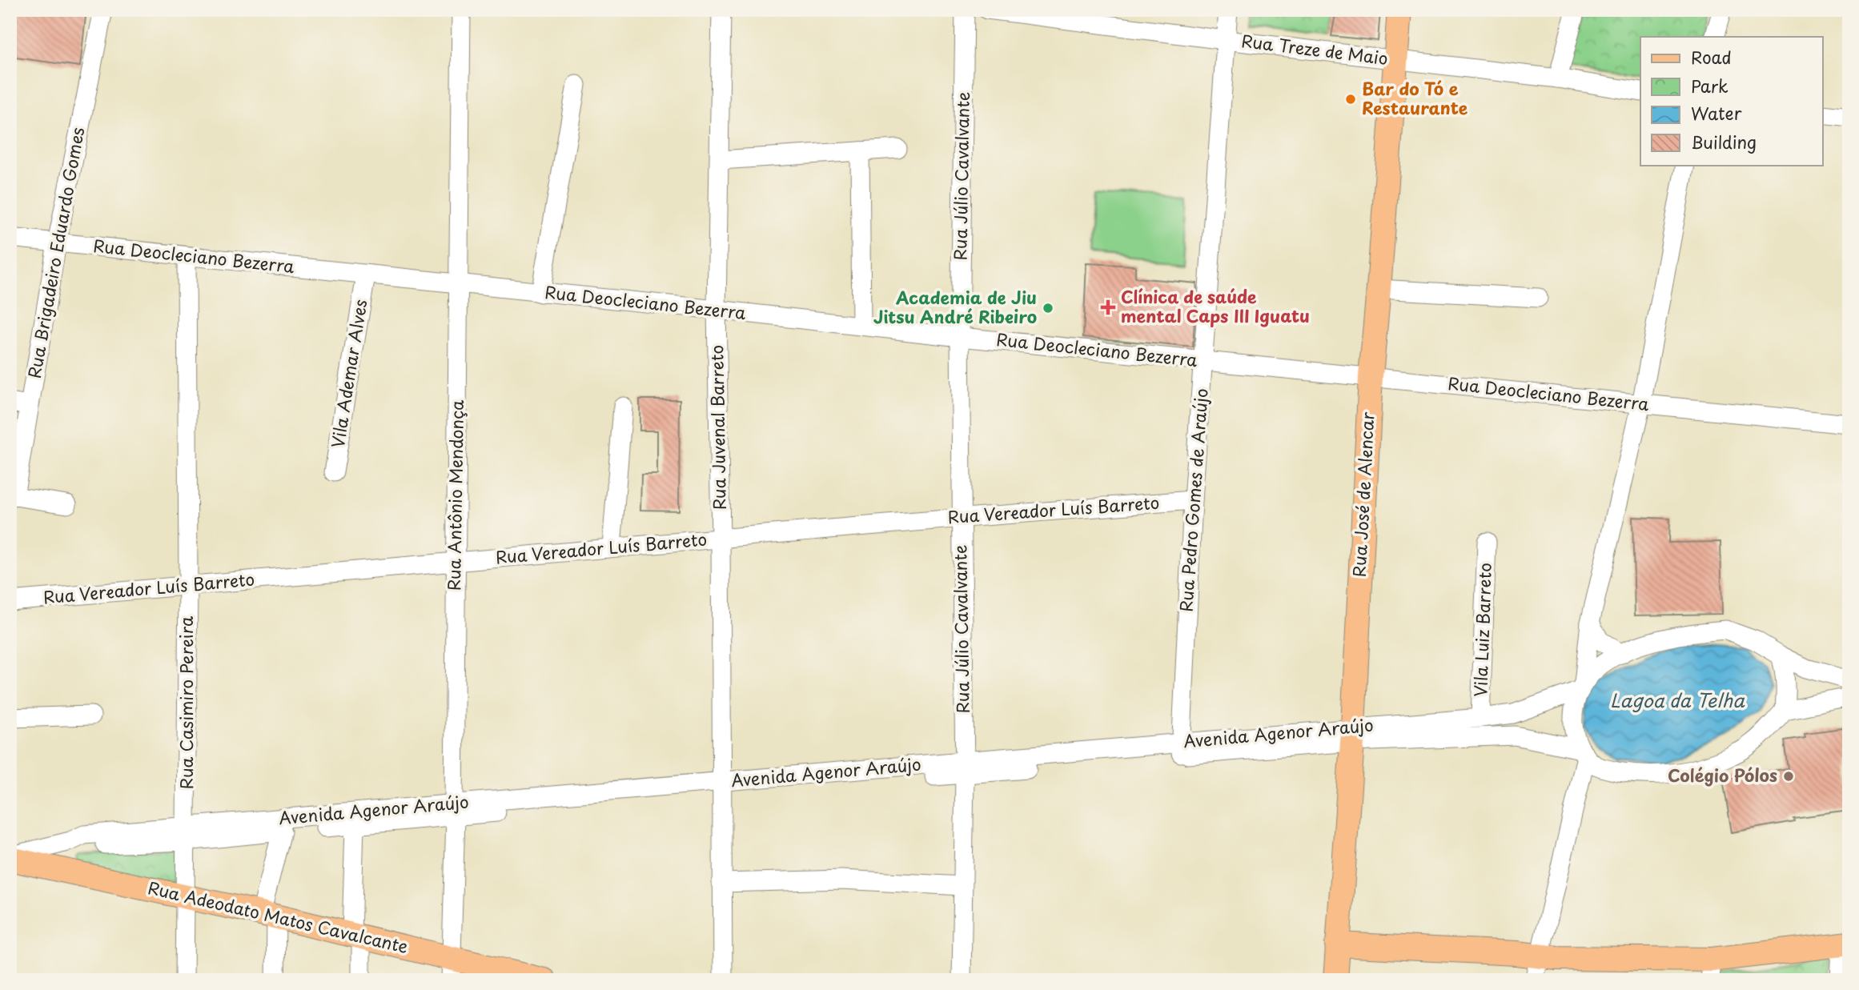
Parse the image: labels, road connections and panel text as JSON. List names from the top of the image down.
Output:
{
  "streets": {
    "main road": ["Rua José de Alencar", "Rua Adeodato Matos Cavalcante"],
    "street": [
      "Rua Treze de Maio",
      "Rua Júlio Cavalvante",
      "Rua Brigadeiro Eduardo Gomes",
      "Rua Deocleciano Bezerra",
      "Vila Ademar Alves",
      "Rua Juvenal Barreto",
      "Rua Antônio Mendonça",
      "Rua Pedro Gomes de Araújo",
      "Rua Vereador Luís Barreto",
      "Vila Luiz Barreto",
      "Rua Casimiro Pereira",
      "Avenida Agenor Araújo"
    ]
  },
  "crossings": [
    ["Rua Treze de Maio", "Rua José de Alencar"],
    ["Rua Treze de Maio", "Rua Pedro Gomes de Araújo"],
    ["Rua Júlio Cavalvante", "Rua Deocleciano Bezerra"],
    ["Rua Júlio Cavalvante", "Rua Vereador Luís Barreto"],
    ["Rua Júlio Cavalvante", "Avenida Agenor Araújo"],
    ["Rua Brigadeiro Eduardo Gomes", "Rua Deocleciano Bezerra"],
    ["Rua Deocleciano Bezerra", "Vila Ademar Alves"],
    ["Rua Deocleciano Bezerra", "Rua Juvenal Barreto"],
    ["Rua Deocleciano Bezerra", "Rua José de Alencar"],
    ["Rua Deocleciano Bezerra", "Rua Antônio Mendonça"],
    ["Rua Deocleciano Bezerra", "Rua Pedro Gomes de Araújo"],
    ["Rua Deocleciano Bezerra", "Rua Casimiro Pereira"],
    ["Rua Juvenal Barreto", "Rua Vereador Luís Barreto"],
    ["Rua Juvenal Barreto", "Avenida Agenor Araújo"],
    ["Rua José de Alencar", "Avenida Agenor Araújo"],
    ["Rua Antônio Mendonça", "Rua Vereador Luís Barreto"],
    ["Rua Antônio Mendonça", "Avenida Agenor Araújo"],
    ["Rua Antônio Mendonça", "Rua Adeodato Matos Cavalcante"],
    ["Rua Pedro Gomes de Araújo", "Rua Vereador Luís Barreto"],
    ["Rua Pedro Gomes de Araújo", "Avenida Agenor Araújo"],
    ["Rua Vereador Luís Barreto", "Rua Casimiro Pereira"],
    ["Vila Luiz Barreto", "Avenida Agenor Araújo"],
    ["Rua Casimiro Pereira", "Avenida Agenor Araújo"],
    ["Rua Casimiro Pereira", "Rua Adeodato Matos Cavalcante"],
    ["Avenida Agenor Araújo", "Rua Adeodato Matos Cavalcante"]
  ],
  "water": ["Lagoa da Telha"],
  "places": {
    "other": ["Bar do Tó e Restaurante", "Academia de Jiu Jitsu André Ribeiro", "Colégio Pólos"],
    "health": ["Clínica de saúde mental Caps III Iguatu"]
  },
  "legend": [
    "Road",
    "Park",
    "Water",
    "Building"
  ]
}
